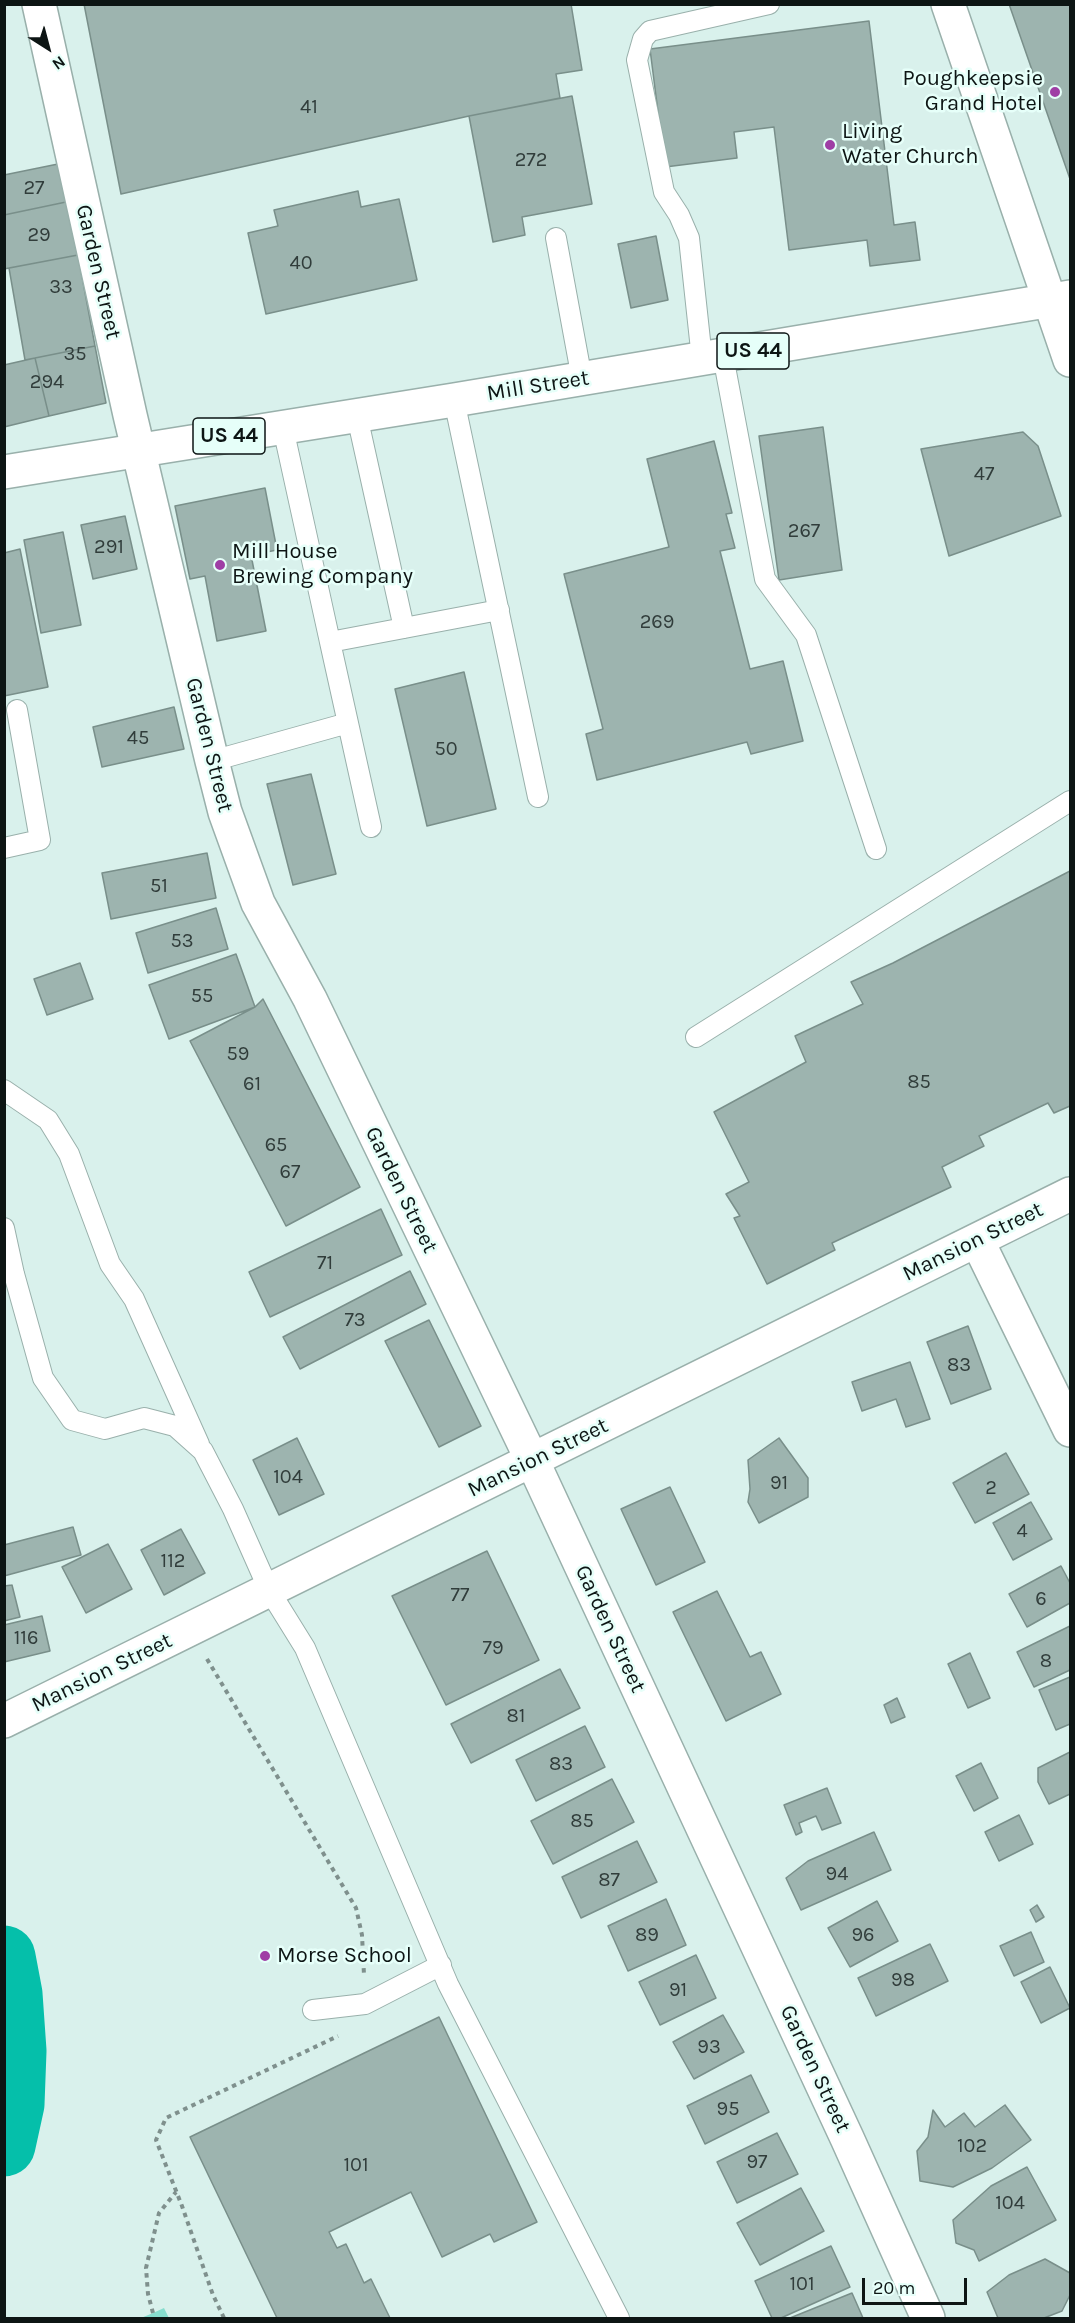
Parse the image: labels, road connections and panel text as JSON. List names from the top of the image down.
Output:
{
  "streets": {
    "main road": [
      "Garden Street",
      "US 44",
      "Mill Street",
      "Mansion Street"
    ]
  },
  "crossings": [
    ["Garden Street", "Mill Street"],
    ["Garden Street", "Mansion Street"]
  ],
  "places": [
    "Poughkeepsie Grand Hotel",
    "Living Water Church",
    "Mill House Brewing Company",
    "Morse School"
  ],
  "house_numbers": [
    "41",
    "272",
    "27",
    "29",
    "40",
    "33",
    "35",
    "294",
    "47",
    "267",
    "291",
    "269",
    "45",
    "50",
    "51",
    "53",
    "55",
    "59",
    "85",
    "61",
    "65",
    "67",
    "71",
    "73",
    "83",
    "104",
    "91",
    "2",
    "4",
    "112",
    "77",
    "6",
    "116",
    "79",
    "8",
    "81",
    "83",
    "85",
    "94",
    "87",
    "89",
    "96",
    "98",
    "91",
    "93",
    "95",
    "102",
    "97",
    "101",
    "104",
    "101"
  ],
  "scale_bar": "20 m",
  "north": "bottom right"
}
